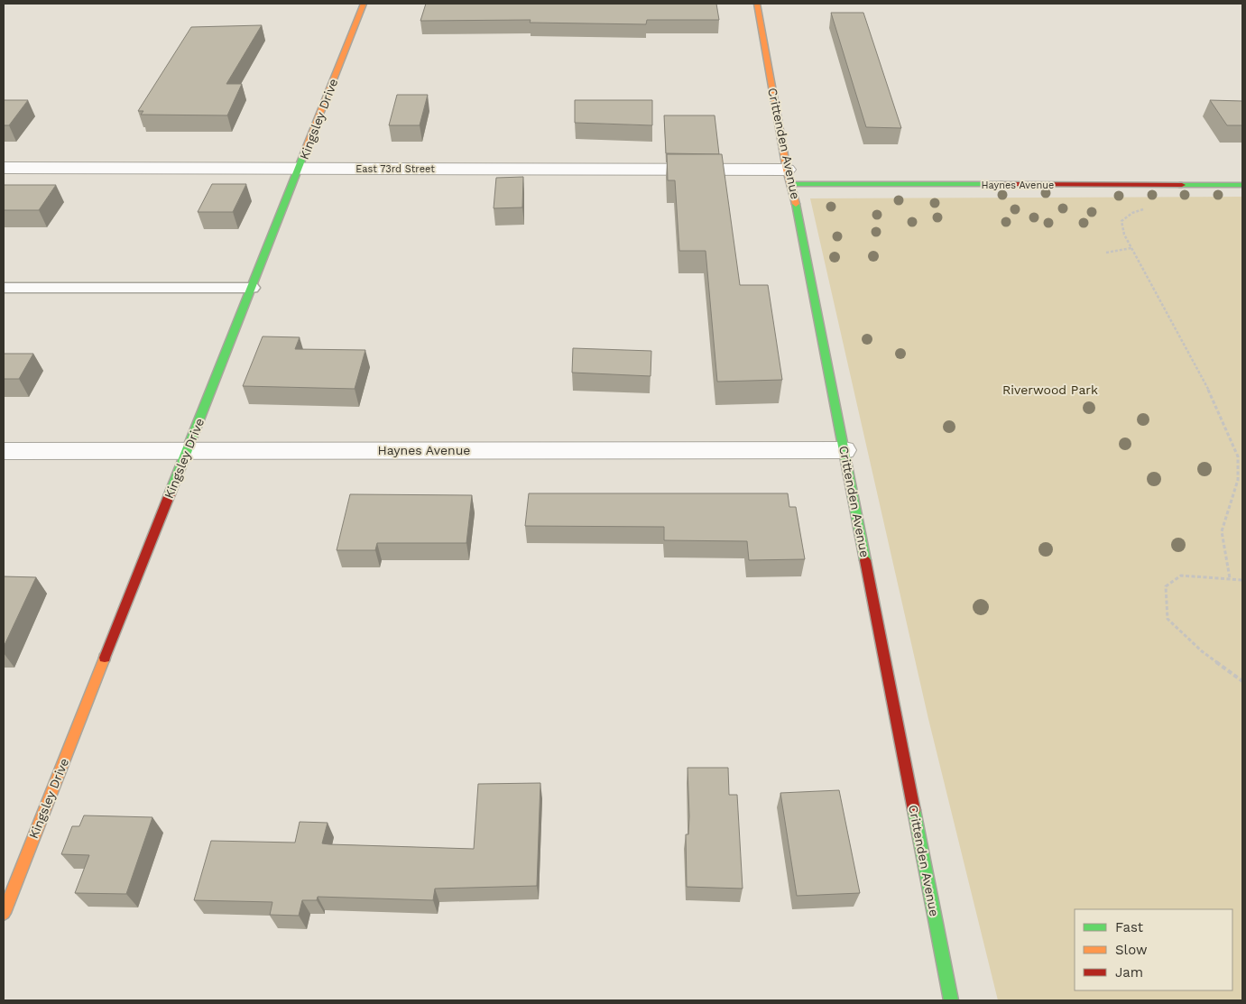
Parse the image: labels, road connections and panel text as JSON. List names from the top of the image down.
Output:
{
  "streets": {
    "street": [
      "Kingsley Drive",
      "Crittenden Avenue",
      "East 73rd Street",
      "Haynes Avenue"
    ]
  },
  "crossings": [
    ["Kingsley Drive", "East 73rd Street"],
    ["Kingsley Drive", "Haynes Avenue"],
    ["Crittenden Avenue", "East 73rd Street"],
    ["Crittenden Avenue", "Haynes Avenue"],
    ["East 73rd Street", "Haynes Avenue"]
  ],
  "parks": ["Riverwood Park"],
  "legend": ["Fast", "Slow", "Jam"]
}
